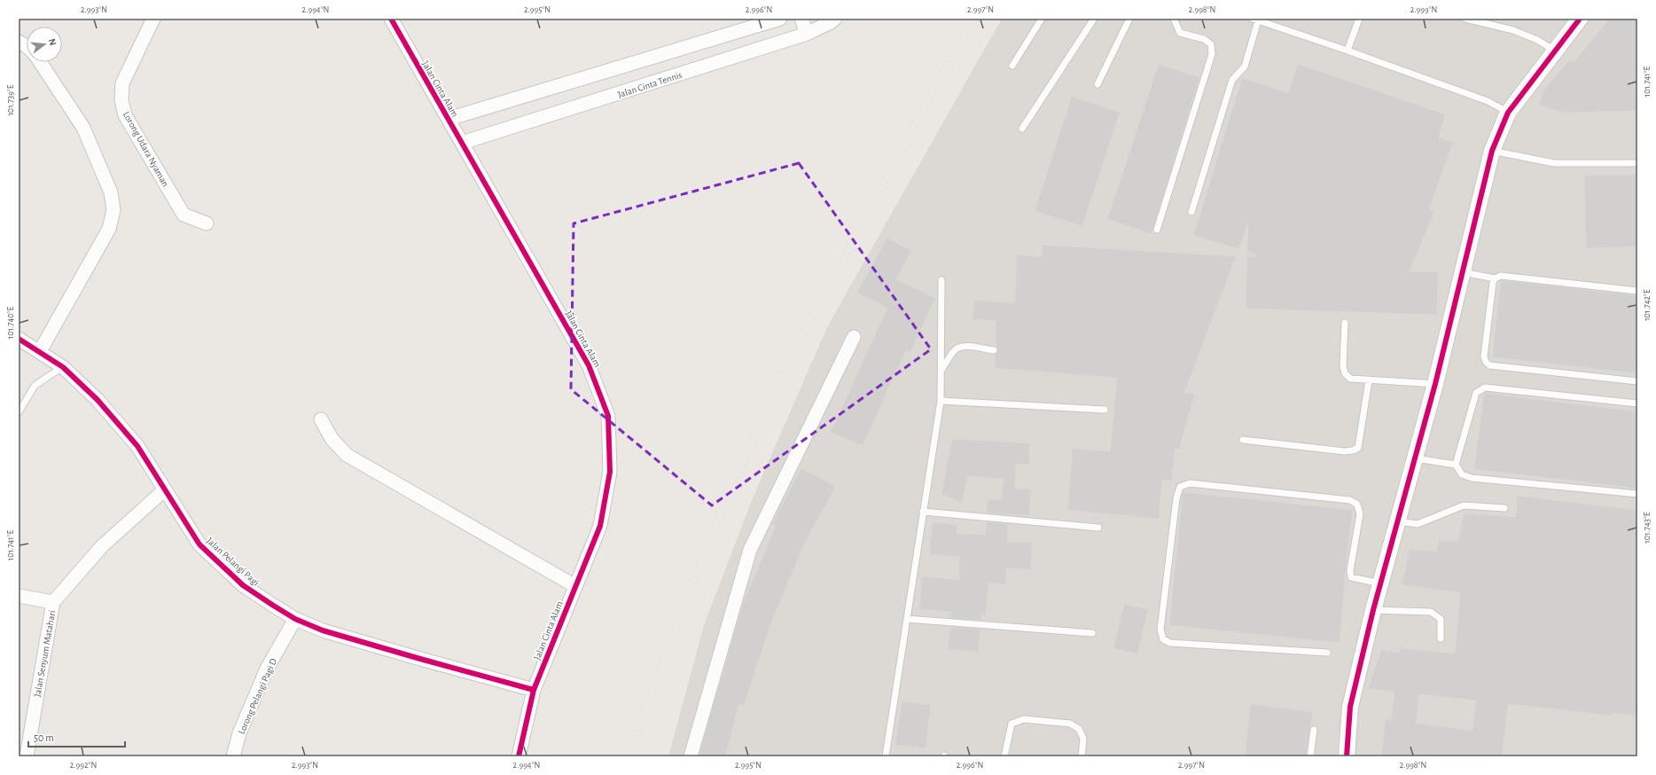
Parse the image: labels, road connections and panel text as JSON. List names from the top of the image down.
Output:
{
  "streets": {
    "street": [
      "Jalan Cinta Tennis",
      "Jalan Cinta Alam",
      "Lorong Udara Nyaman",
      "Jalan Pelangi Pagi",
      "Jalan Senyum Matahari",
      "Lorong Pelangi Pagi D"
    ]
  },
  "crossings": [
    ["Jalan Cinta Tennis", "Jalan Cinta Alam"],
    ["Jalan Cinta Alam", "Jalan Pelangi Pagi"],
    ["Jalan Pelangi Pagi", "Jalan Senyum Matahari"],
    ["Jalan Pelangi Pagi", "Lorong Pelangi Pagi D"]
  ],
  "scale_bar": "50 m",
  "north": "right",
  "coordinates": [
    "2.993°N",
    "2.994°N",
    "2.995°N",
    "2.996°N",
    "2.997°N",
    "2.998°N",
    "2.999°N",
    "101.741°E",
    "101.739°E",
    "101.742°E",
    "101.740°E",
    "101.743°E",
    "2.992°N"
  ]
}
